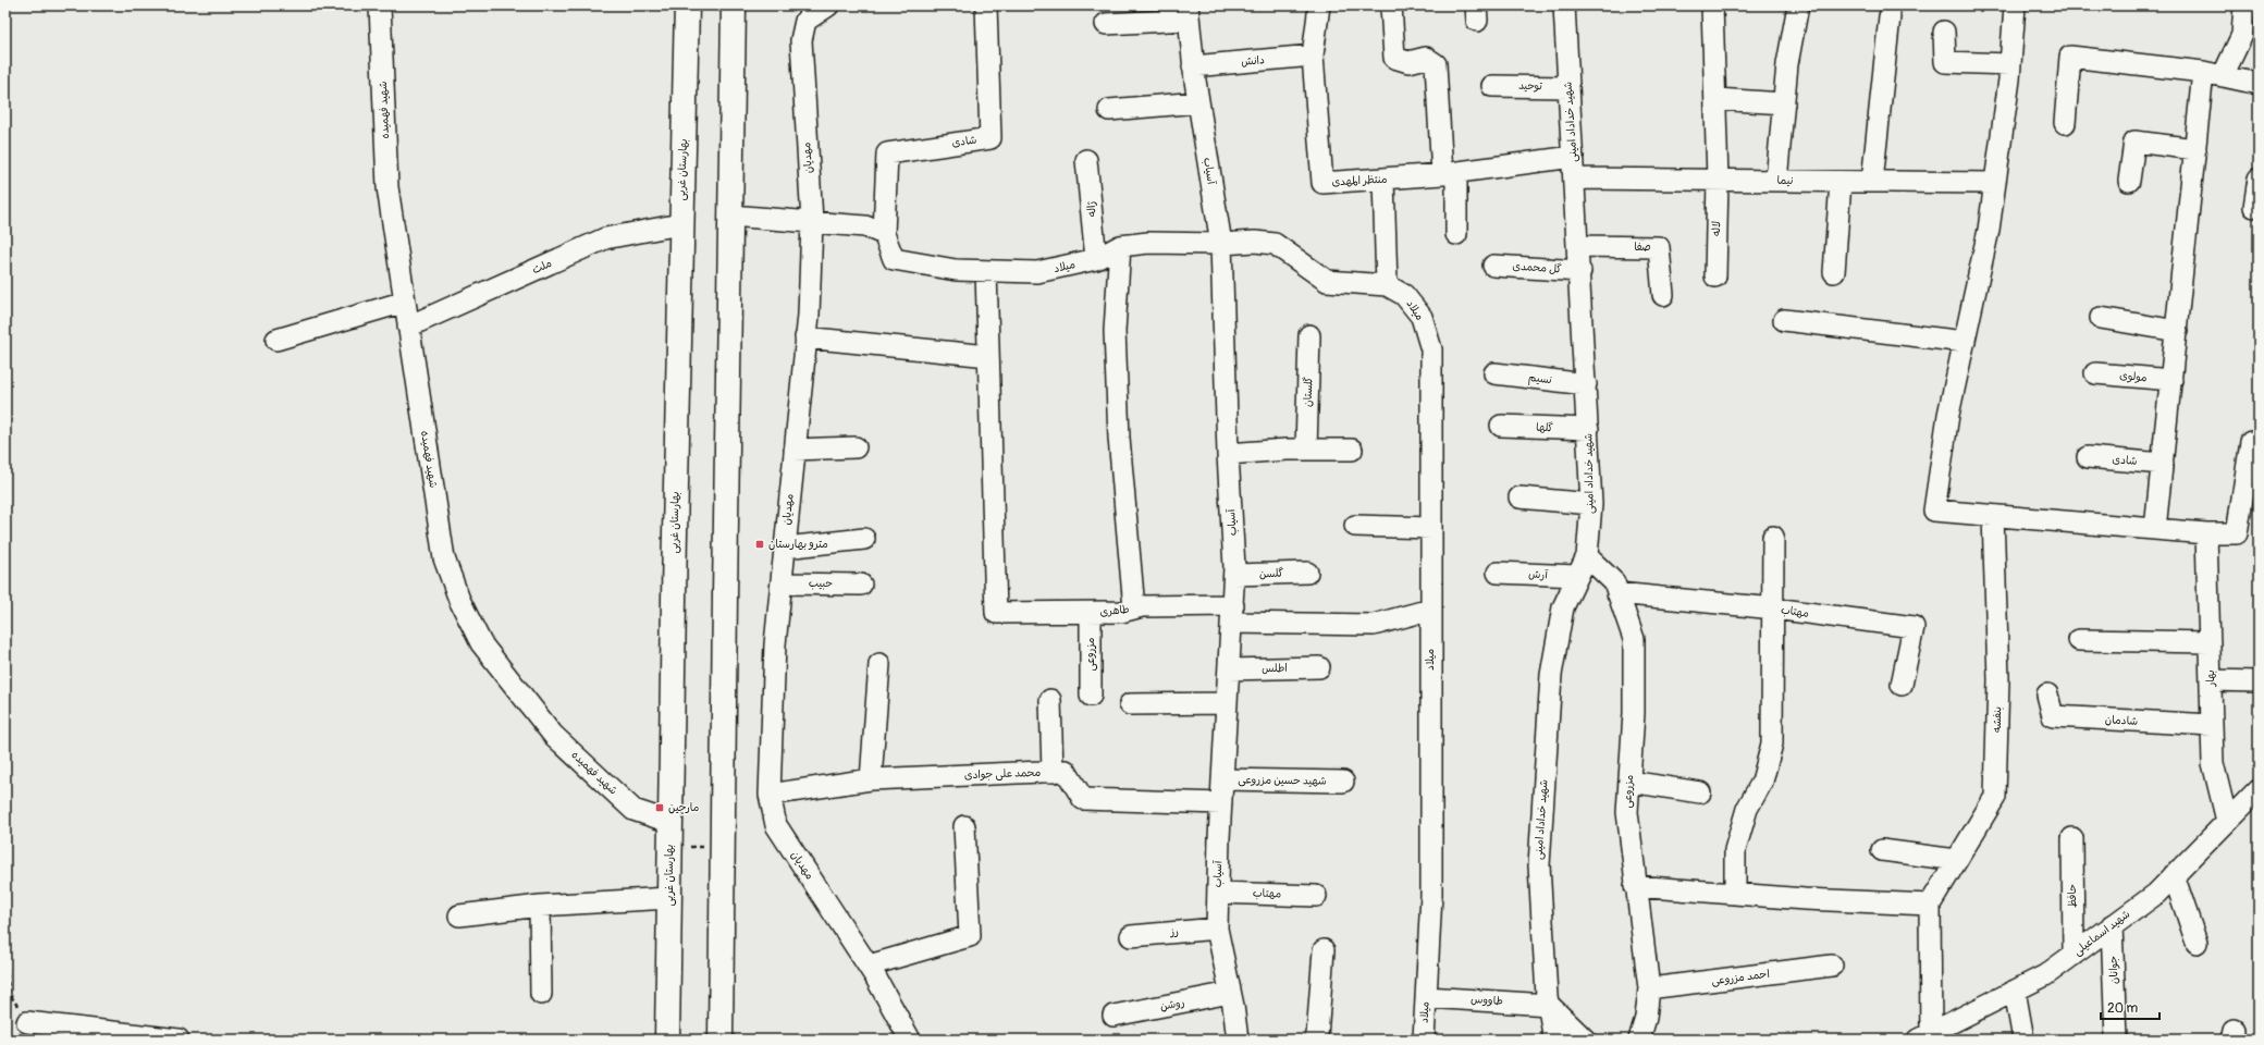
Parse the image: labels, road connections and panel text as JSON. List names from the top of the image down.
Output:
{
  "streets": {
    "main road": ["بهارستان غربی"],
    "street": [
      "دانش",
      "توحید",
      "شهید فهمیده",
      "شهید خداداد امینی",
      "شادی",
      "مهدیان",
      "آسیاب",
      "منتظر المهدی",
      "نیما",
      "ژاله",
      "لاله",
      "صفا",
      "ملت",
      "میلاد",
      "گل محمدی",
      "مولوی",
      "نسیم",
      "گلستان",
      "گلها",
      "گلسن",
      "آرش",
      "حبیب",
      "طاهری",
      "مهتاب",
      "مزروعی",
      "اطلس",
      "بهار",
      "بنفشه",
      "شادمان",
      "محمد علی جوادی",
      "شهید حسین مزروعی",
      "حافظ",
      "رز",
      "شهید اسماعیلی",
      "جوانان",
      "احمد مزروعی",
      "طاووس",
      "روشن"
    ]
  },
  "crossings": [
    ["دانش", "آسیاب"],
    ["دانش", "منتظر المهدی"],
    ["توحید", "شهید خداداد امینی"],
    ["شهید فهمیده", "بهارستان غربی"],
    ["شهید فهمیده", "ملت"],
    ["شهید خداداد امینی", "منتظر المهدی"],
    ["شهید خداداد امینی", "نیما"],
    ["شهید خداداد امینی", "صفا"],
    ["شهید خداداد امینی", "گل محمدی"],
    ["شهید خداداد امینی", "نسیم"],
    ["شهید خداداد امینی", "گلها"],
    ["شهید خداداد امینی", "آرش"],
    ["شهید خداداد امینی", "مزروعی"],
    ["شهید خداداد امینی", "طاووس"],
    ["شادی", "میلاد"],
    ["مهدیان", "حبیب"],
    ["مهدیان", "محمد علی جوادی"],
    ["بهارستان غربی", "ملت"],
    ["آسیاب", "میلاد"],
    ["آسیاب", "گلسن"],
    ["آسیاب", "طاهری"],
    ["آسیاب", "مهتاب"],
    ["آسیاب", "اطلس"],
    ["آسیاب", "محمد علی جوادی"],
    ["آسیاب", "شهید حسین مزروعی"],
    ["آسیاب", "رز"],
    ["آسیاب", "روشن"],
    ["نیما", "لاله"],
    ["ژاله", "میلاد"],
    ["میلاد", "طاهری"],
    ["میلاد", "طاووس"],
    ["طاهری", "مزروعی"],
    ["مهتاب", "مزروعی"],
    ["مزروعی", "احمد مزروعی"],
    ["بهار", "شادمان"],
    ["بهار", "شهید اسماعیلی"],
    ["حافظ", "شهید اسماعیلی"],
    ["شهید اسماعیلی", "جوانان"]
  ],
  "places": {
    "transit": ["مترو بهارستان", "مارچین"]
  },
  "scale_bar": "20 m"
}
